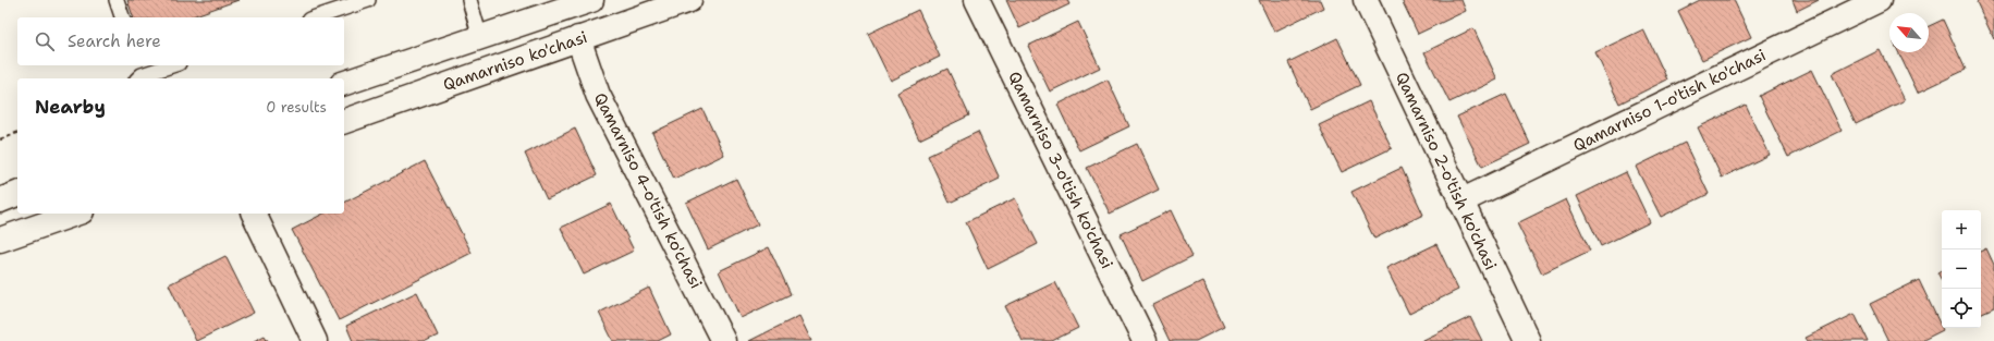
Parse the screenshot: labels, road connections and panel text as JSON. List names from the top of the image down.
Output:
{
  "streets": {
    "street": [
      "Qamarniso ko'chasi",
      "Qamarniso 1-o'tish ko'chasi",
      "Qamarniso 3-o'tish ko'chasi",
      "Qamarniso 2-o'tish ko'chasi",
      "Qamarniso 4-o'tish ko'chasi"
    ]
  },
  "crossings": [
    ["Qamarniso ko'chasi", "Qamarniso 4-o'tish ko'chasi"],
    ["Qamarniso 1-o'tish ko'chasi", "Qamarniso 2-o'tish ko'chasi"]
  ],
  "north": "top left",
  "page": {
    "search": "Search here",
    "heading": ["Nearby", "0 results"],
    "map_buttons": ["+", "−"]
  }
}
